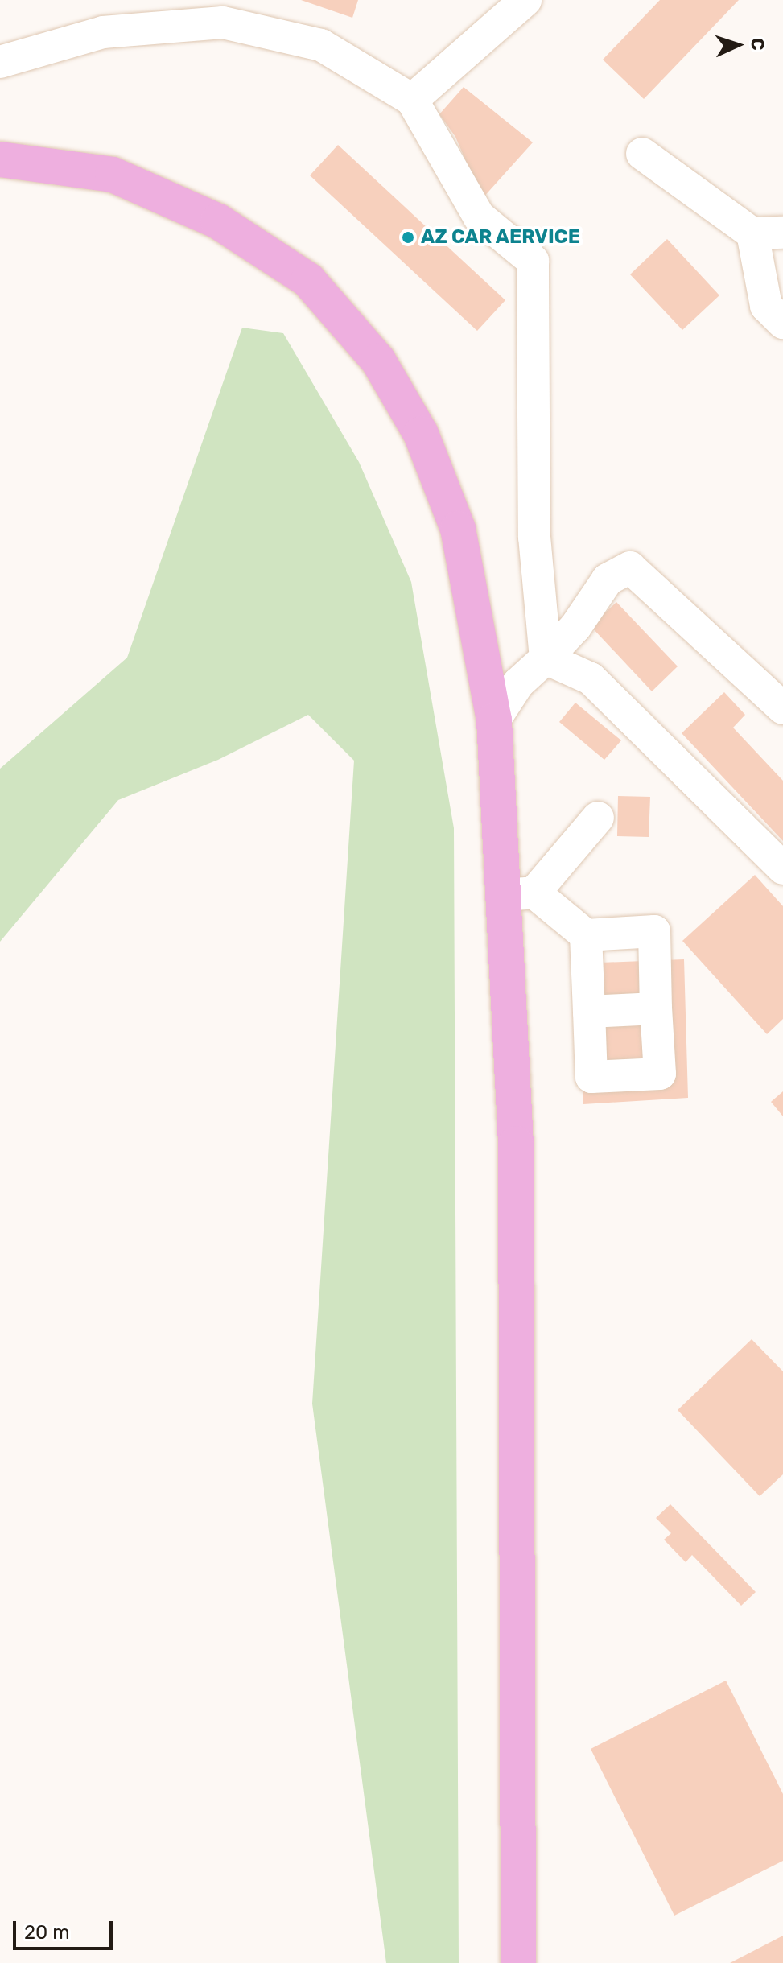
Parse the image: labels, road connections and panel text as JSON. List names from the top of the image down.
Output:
{
  "places": ["AZ CAR AERVICE"],
  "scale_bar": "20 m",
  "north": "right"
}
